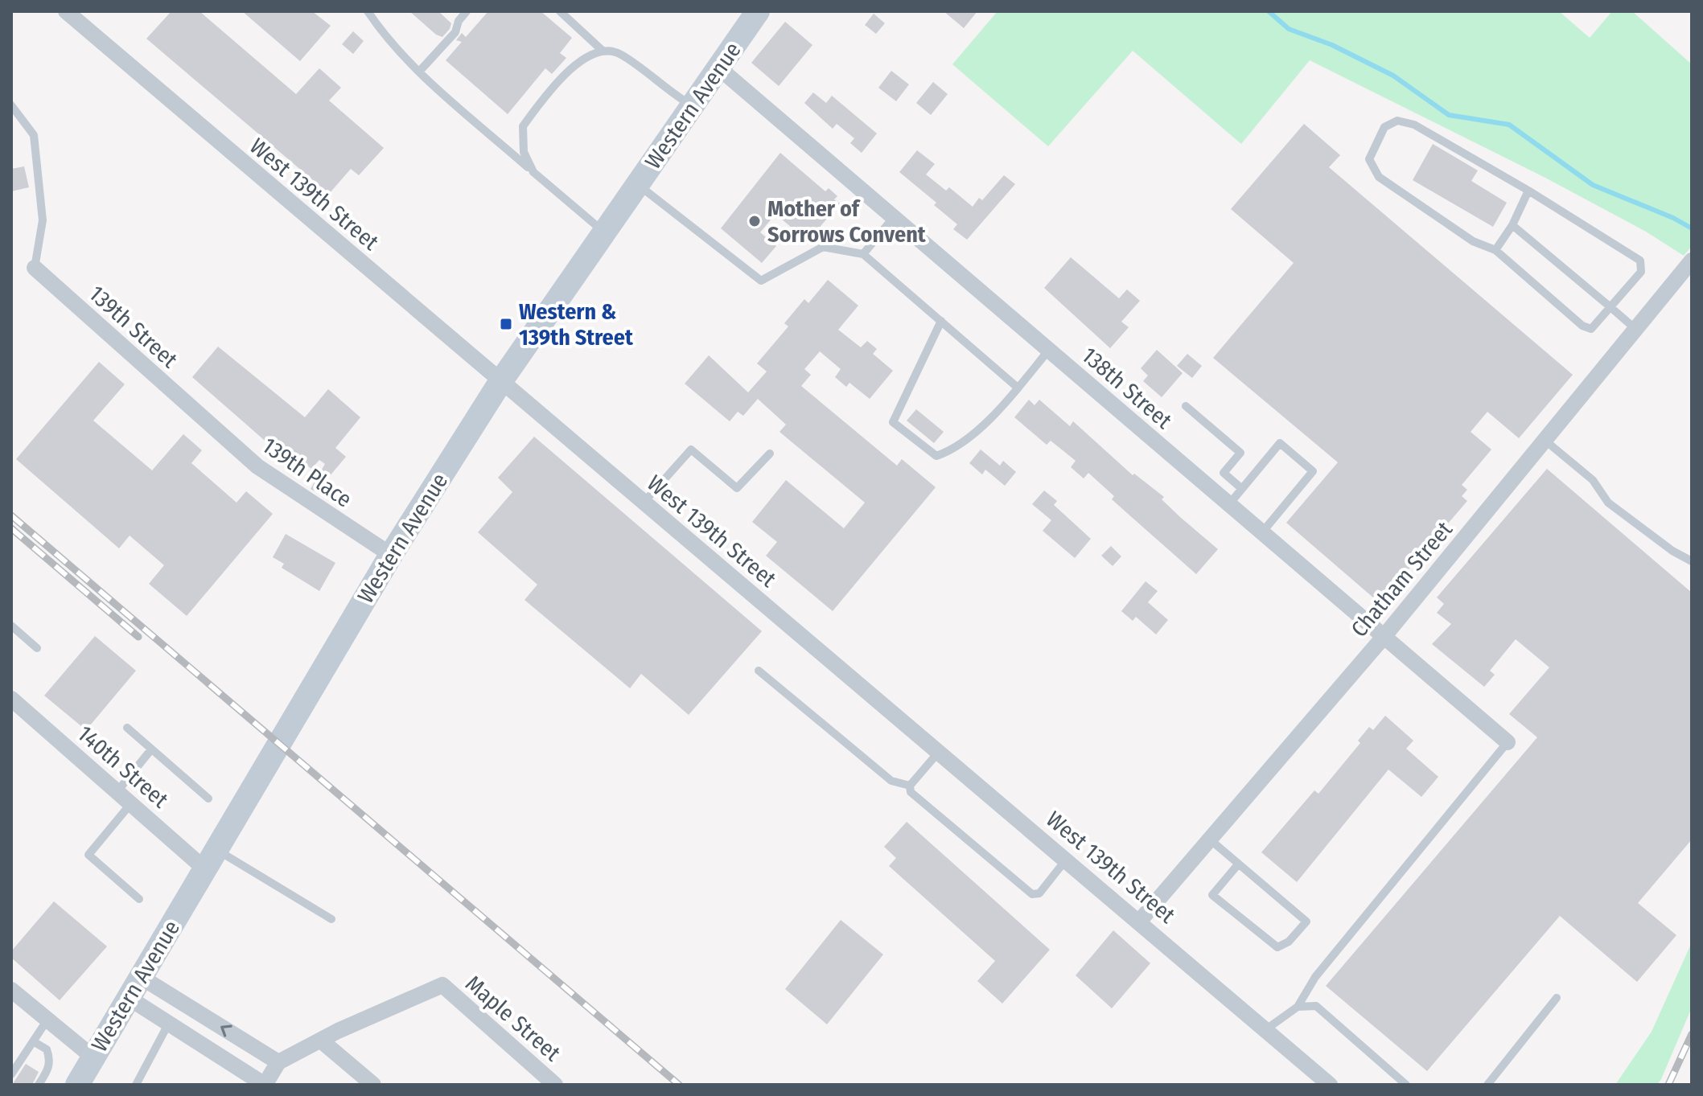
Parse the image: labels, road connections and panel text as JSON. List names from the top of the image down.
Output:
{
  "streets": {
    "main road": ["Western Avenue"],
    "street": [
      "West 139th Street",
      "139th Street",
      "138th Street",
      "139th Place",
      "Chatham Street",
      "140th Street",
      "Maple Street"
    ]
  },
  "crossings": [
    ["Western Avenue", "West 139th Street"],
    ["Western Avenue", "138th Street"],
    ["Western Avenue", "139th Place"],
    ["Western Avenue", "140th Street"],
    ["West 139th Street", "Chatham Street"],
    ["139th Street", "139th Place"],
    ["138th Street", "Chatham Street"]
  ],
  "places": {
    "other": ["Mother of Sorrows Convent"],
    "transit": ["Western & 139th Street"]
  }
}
